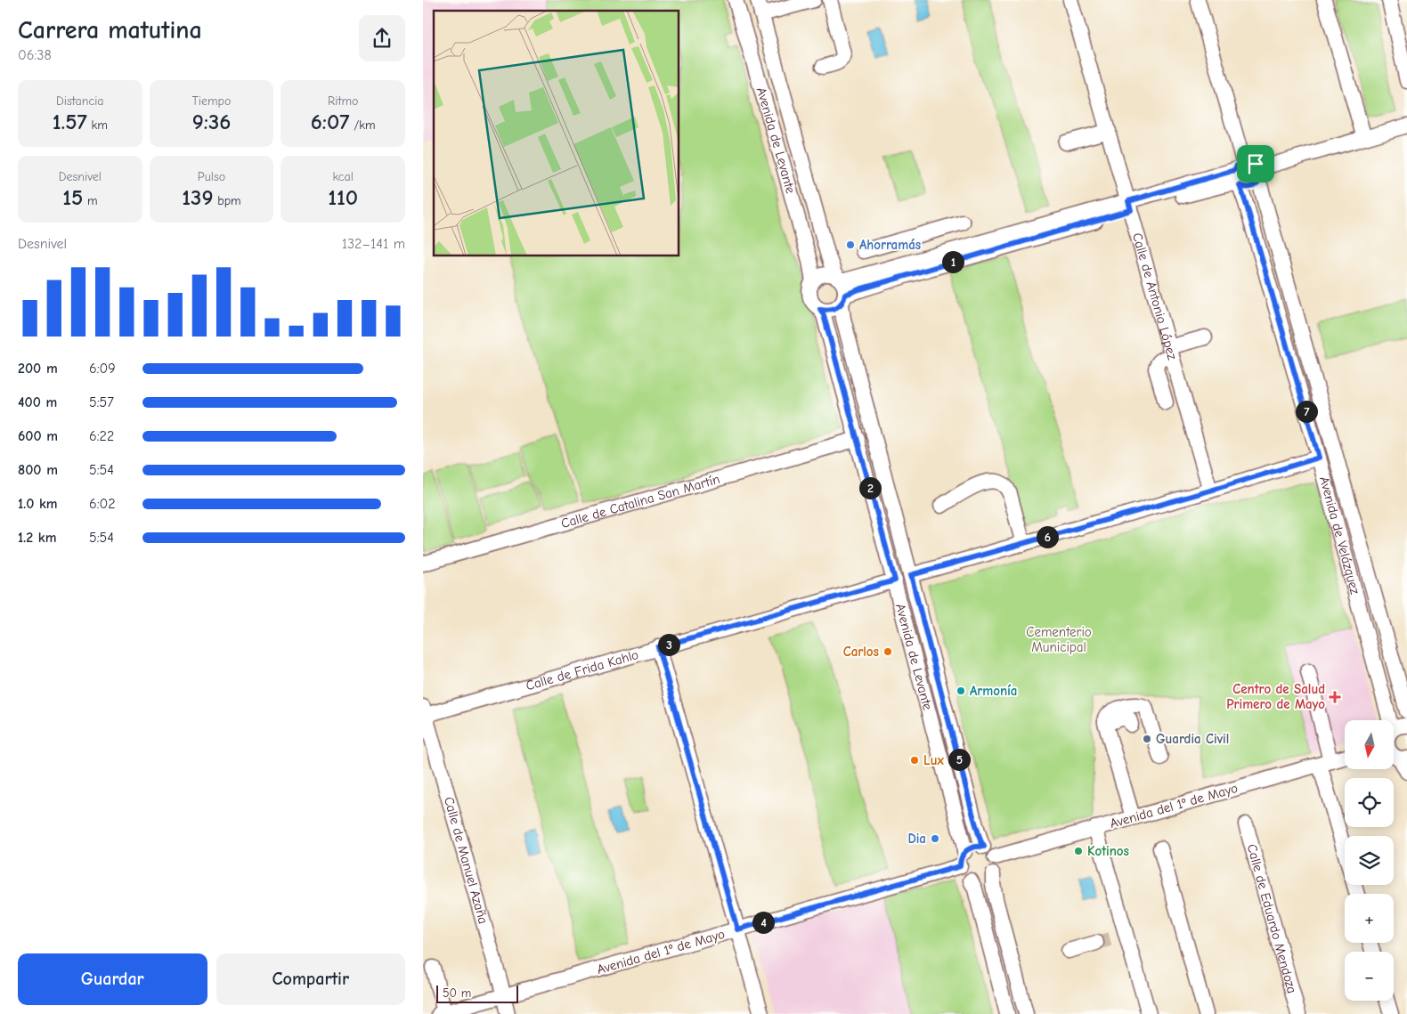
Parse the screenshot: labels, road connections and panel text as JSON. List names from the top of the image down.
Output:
{
  "streets": {
    "street": [
      "Avenida de Levante",
      "Calle de Antonio López",
      "Calle de Catalina San Martín",
      "Avenida de Velázquez",
      "Calle de Frida Kahlo",
      "Avenida del 1º de Mayo",
      "Calle de Manuel Azaña",
      "Calle de Eduardo Mendoza"
    ]
  },
  "crossings": [
    ["Avenida de Levante", "Calle de Catalina San Martín"],
    ["Avenida de Levante", "Calle de Frida Kahlo"],
    ["Avenida de Levante", "Avenida del 1º de Mayo"],
    ["Calle de Frida Kahlo", "Calle de Manuel Azaña"],
    ["Avenida del 1º de Mayo", "Calle de Manuel Azaña"]
  ],
  "parks": ["Cementerio Municipal"],
  "places": {
    "other": [
      "Ahorramás",
      "Carlos",
      "Armonía",
      "Guardia Civil",
      "Lux",
      "Dia",
      "Kotinos"
    ],
    "health": ["Centro de Salud Primero de Mayo"]
  },
  "scale_bar": "50 m",
  "north": "bottom",
  "page": {
    "heading": ["Carrera matutina", "06:38"],
    "stats": [
      ["Distancia", "1.57 km"],
      ["Tiempo", "9:36"],
      ["Ritmo", "6:07 /km"],
      ["Desnivel", "15 m"],
      ["Pulso", "139 bpm"],
      ["kcal", "110"]
    ],
    "chart": ["Desnivel", "132–141 m"],
    "pins": [
      "1",
      "7",
      "2",
      "6",
      "3",
      "5",
      "4"
    ],
    "list": [
      {
        "name": "200 m",
        "note": "6:09"
      },
      {
        "name": "400 m",
        "note": "5:57"
      },
      {
        "name": "600 m",
        "note": "6:22"
      },
      {
        "name": "800 m",
        "note": "5:54"
      },
      {
        "name": "1.0 km",
        "note": "6:02"
      },
      {
        "name": "1.2 km",
        "note": "5:54"
      }
    ],
    "map_buttons": ["+", "−"],
    "buttons": ["Guardar", "Compartir"],
    "scale": "50 m"
  }
}
